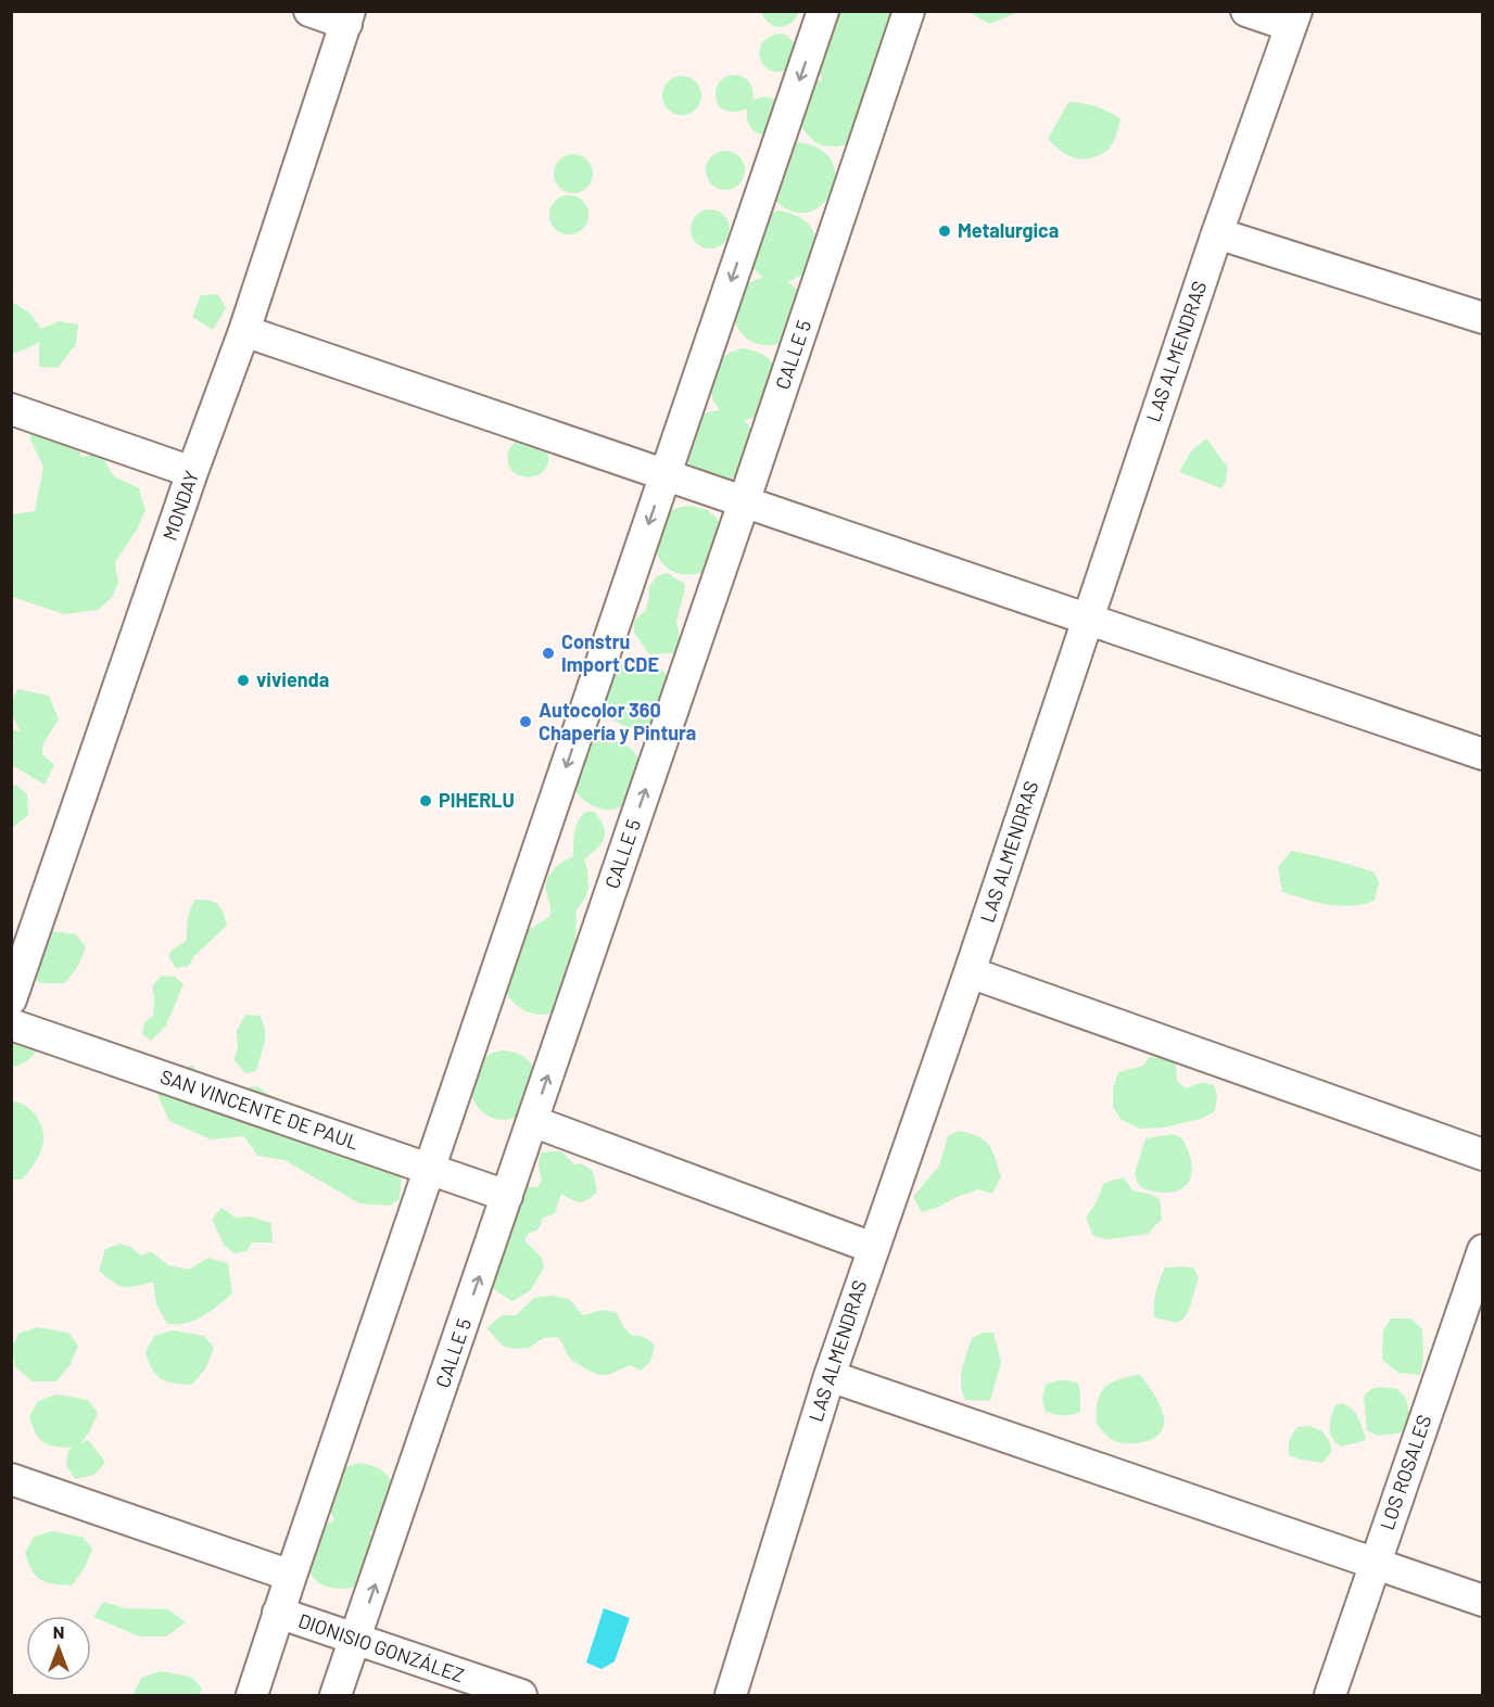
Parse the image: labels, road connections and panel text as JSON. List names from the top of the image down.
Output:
{
  "streets": {
    "street": [
      "LAS ALMENDRAS",
      "CALLE 5",
      "MONDAY",
      "SAN VINCENTE DE PAUL",
      "LOS ROSALES",
      "DIONISIO GONZÁLEZ"
    ]
  },
  "crossings": [
    ["CALLE 5", "SAN VINCENTE DE PAUL"],
    ["CALLE 5", "DIONISIO GONZÁLEZ"]
  ],
  "places": [
    "Metalurgica",
    "Constru Import CDE",
    "vivienda",
    "Autocolor 360 Chapería y Pintura",
    "PIHERLU"
  ],
  "north": "top"
}
